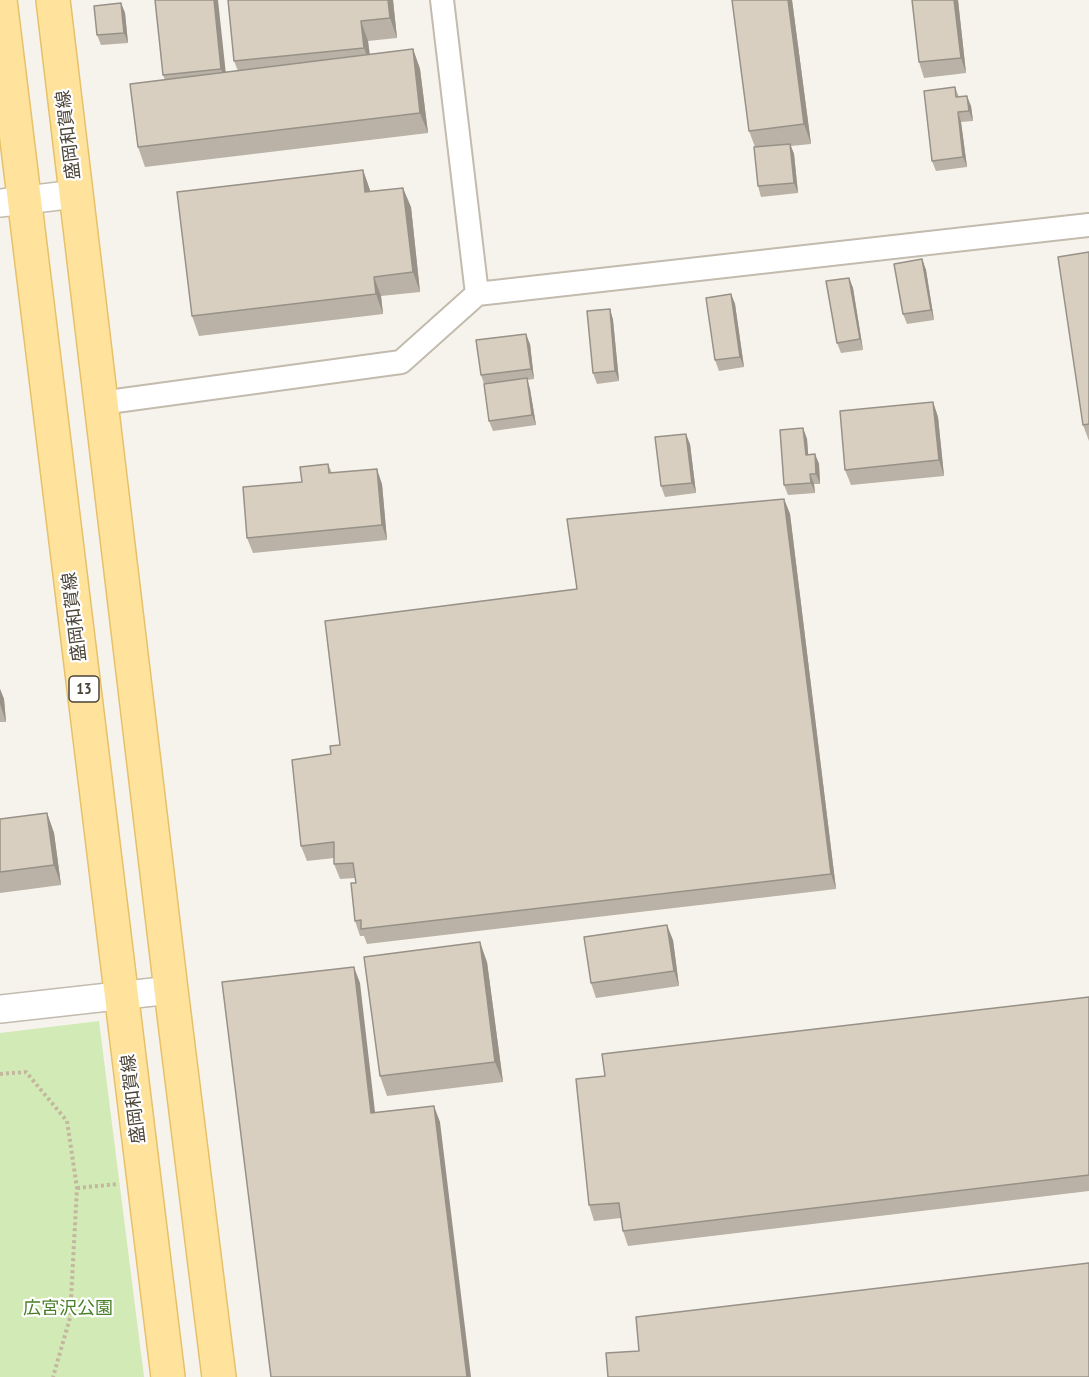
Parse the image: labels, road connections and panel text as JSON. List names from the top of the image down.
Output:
{
  "streets": {
    "main road": ["盛岡和賀線", "13"]
  },
  "parks": ["広宮沢公園"]
}
